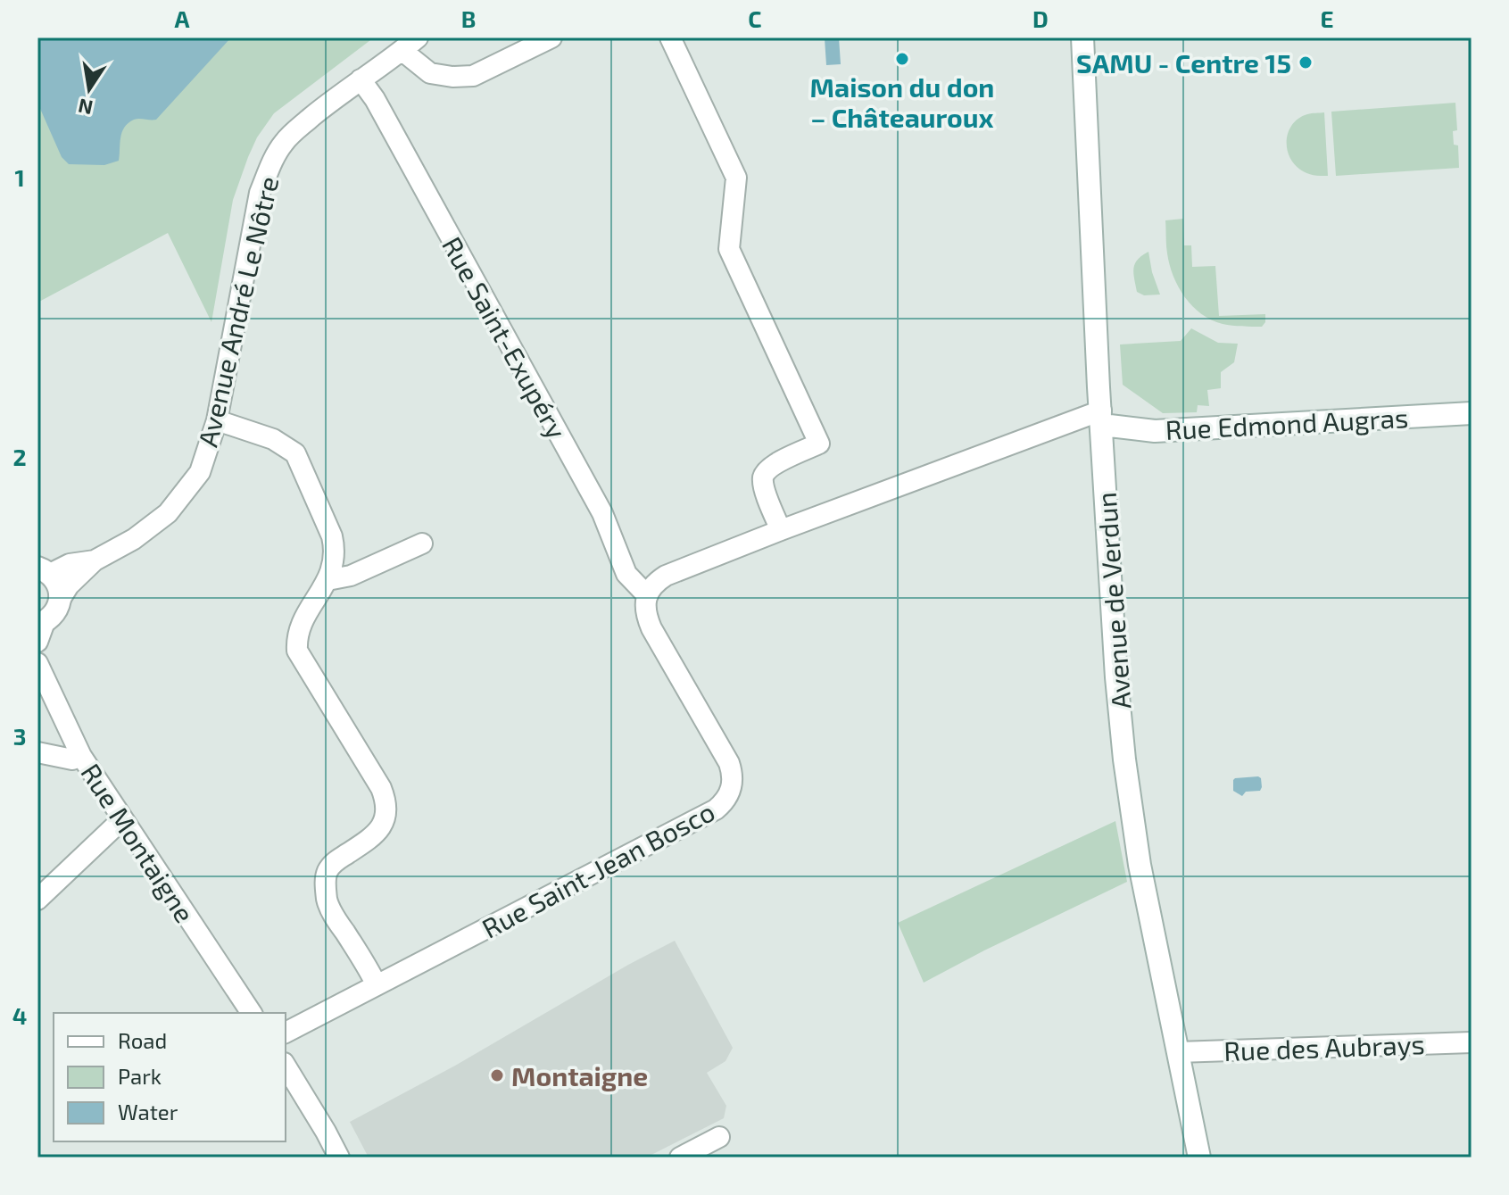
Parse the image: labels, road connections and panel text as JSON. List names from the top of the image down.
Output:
{
  "streets": {
    "main road": ["Rue Edmond Augras", "Avenue de Verdun"],
    "street": [
      "Avenue André Le Nôtre",
      "Rue Saint-Exupéry",
      "Rue Montaigne",
      "Rue Saint-Jean Bosco",
      "Rue des Aubrays"
    ]
  },
  "crossings": [
    ["Avenue André Le Nôtre", "Rue Saint-Exupéry"],
    ["Rue Saint-Exupéry", "Rue Saint-Jean Bosco"],
    ["Rue Edmond Augras", "Avenue de Verdun"],
    ["Avenue de Verdun", "Rue des Aubrays"]
  ],
  "places": ["Maison du don – Châteauroux", "SAMU - Centre 15", "Montaigne"],
  "legend": ["Road", "Park", "Water"],
  "north": "bottom",
  "grid": {
    "columns": [
      "A",
      "B",
      "C",
      "D",
      "E"
    ],
    "rows": [
      "1",
      "2",
      "3",
      "4"
    ]
  }
}
